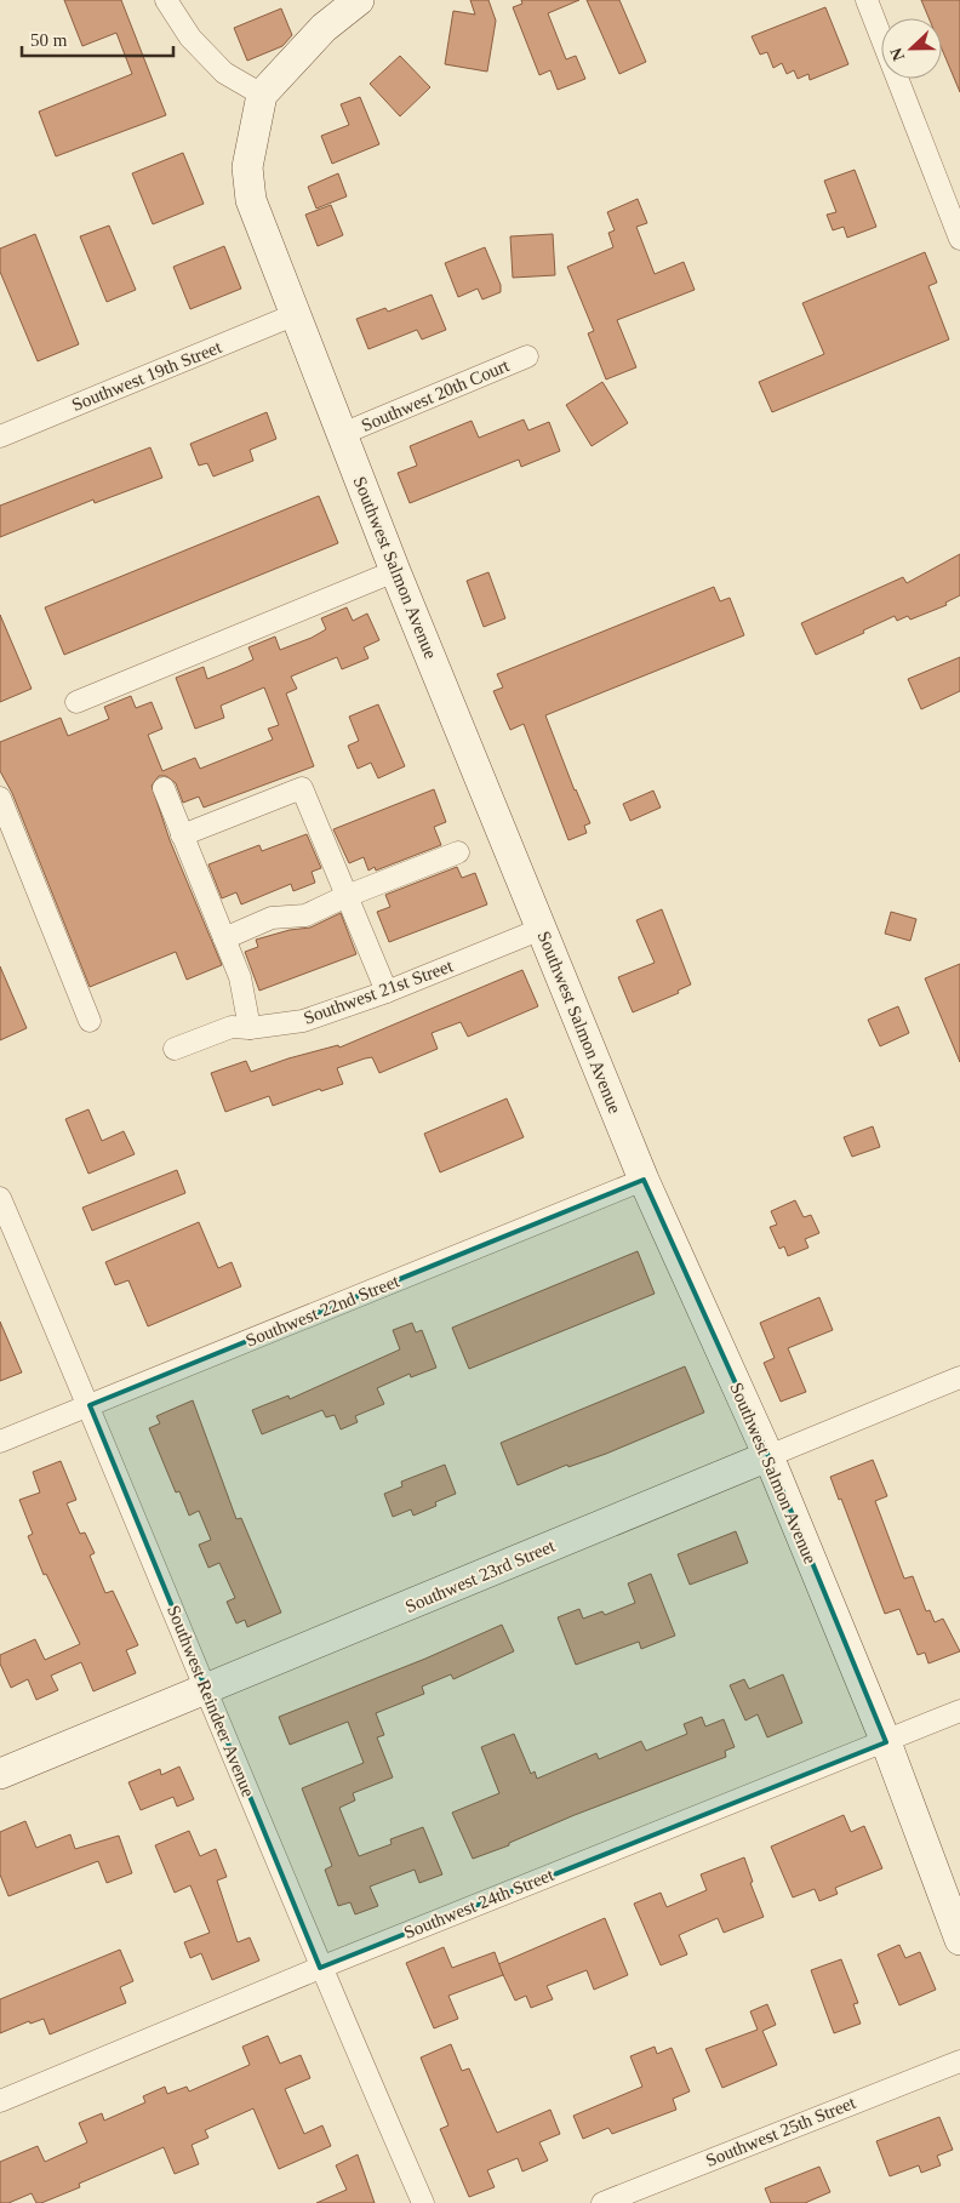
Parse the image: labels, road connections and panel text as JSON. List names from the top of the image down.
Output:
{
  "streets": {
    "main road": ["Southwest Salmon Avenue", "Southwest 23rd Street"],
    "street": [
      "Southwest 19th Street",
      "Southwest 20th Court",
      "Southwest 21st Street",
      "Southwest 22nd Street",
      "Southwest Reindeer Avenue",
      "Southwest 24th Street",
      "Southwest 25th Street"
    ]
  },
  "crossings": [
    ["Southwest 19th Street", "Southwest Salmon Avenue"],
    ["Southwest 20th Court", "Southwest Salmon Avenue"],
    ["Southwest Salmon Avenue", "Southwest 21st Street"],
    ["Southwest Salmon Avenue", "Southwest 22nd Street"],
    ["Southwest Salmon Avenue", "Southwest 23rd Street"],
    ["Southwest Salmon Avenue", "Southwest 24th Street"],
    ["Southwest 22nd Street", "Southwest Reindeer Avenue"],
    ["Southwest 23rd Street", "Southwest Reindeer Avenue"],
    ["Southwest Reindeer Avenue", "Southwest 24th Street"]
  ],
  "scale_bar": "50 m",
  "north": "left"
}
